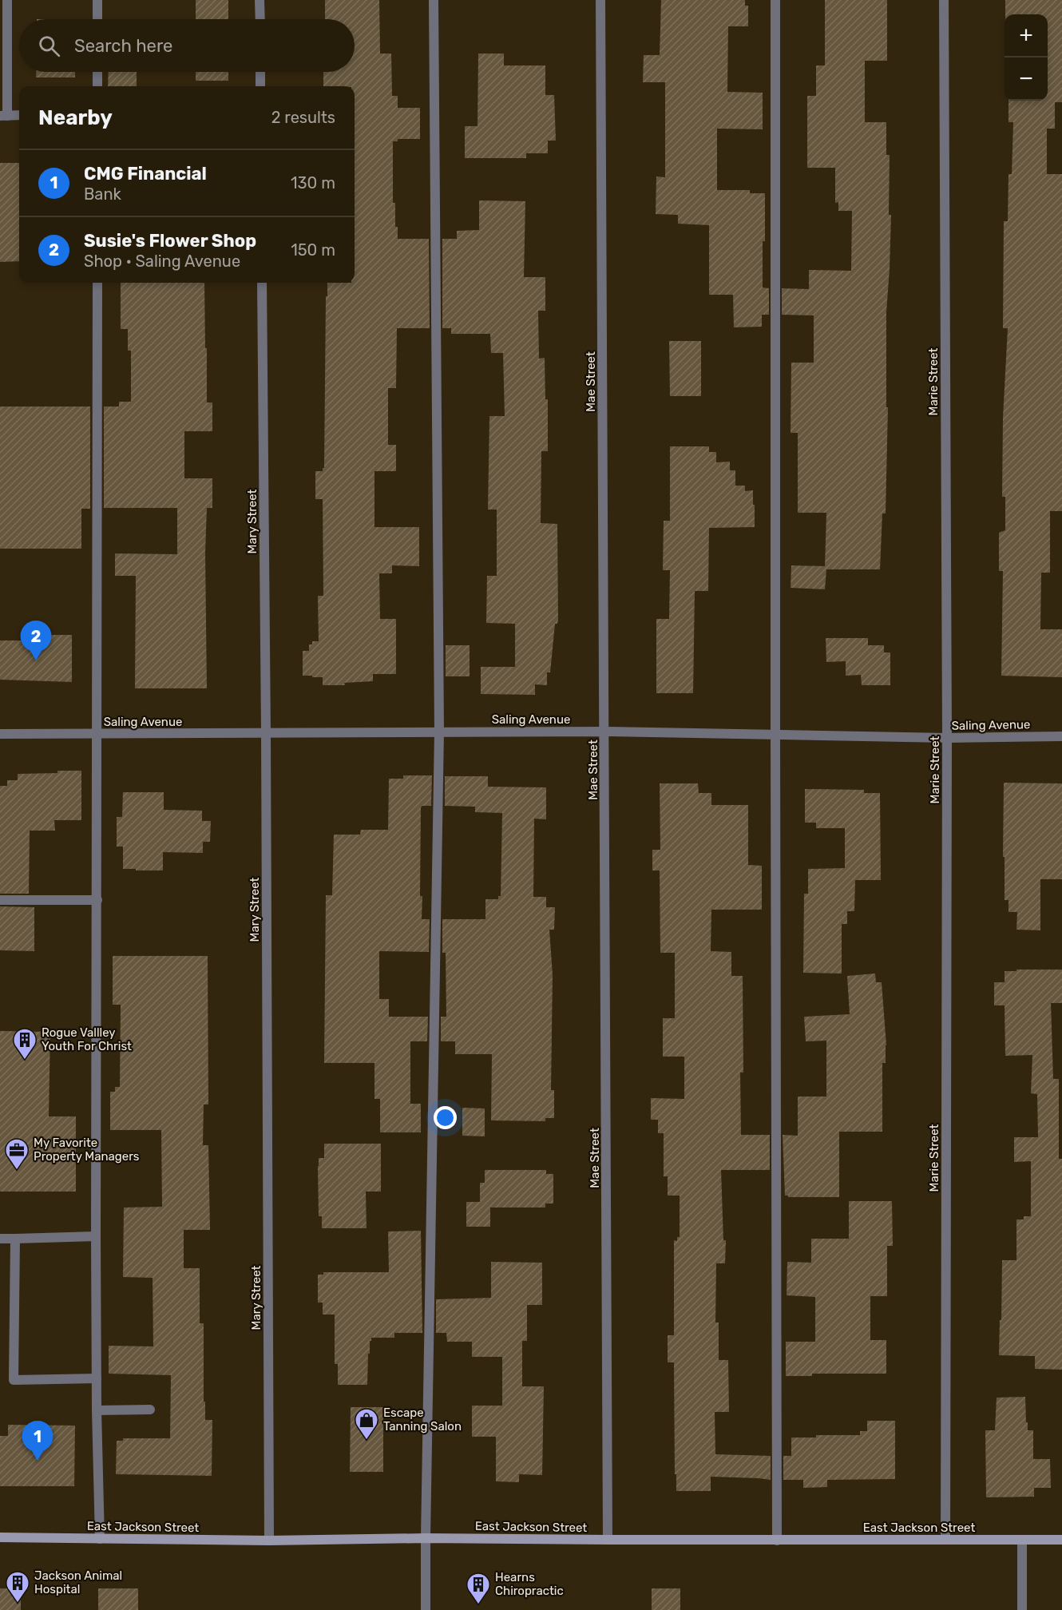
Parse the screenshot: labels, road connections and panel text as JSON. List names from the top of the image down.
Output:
{
  "streets": {
    "street": [
      "Mae Street",
      "Marie Street",
      "Mary Street",
      "Saling Avenue",
      "East Jackson Street"
    ]
  },
  "crossings": [
    ["Mae Street", "Saling Avenue"],
    ["Mae Street", "East Jackson Street"],
    ["Marie Street", "Saling Avenue"],
    ["Marie Street", "East Jackson Street"],
    ["Mary Street", "Saling Avenue"],
    ["Mary Street", "East Jackson Street"]
  ],
  "places": {
    "building": ["Rogue Vallley Youth For Christ", "Jackson Animal Hospital", "Hearns Chiropractic"],
    "office": ["My Favorite Property Managers"],
    "shop": ["Escape Tanning Salon"]
  },
  "page": {
    "map_buttons": ["+", "−"],
    "search": "Search here",
    "heading": ["Nearby", "2 results"],
    "list": [
      {
        "mark": "1",
        "name": "CMG Financial",
        "note": "Bank",
        "value": "130 m"
      },
      {
        "mark": "2",
        "name": "Susie's Flower Shop",
        "note": "Shop · Saling Avenue",
        "value": "150 m"
      }
    ],
    "pins": ["2", "1"]
  }
}
